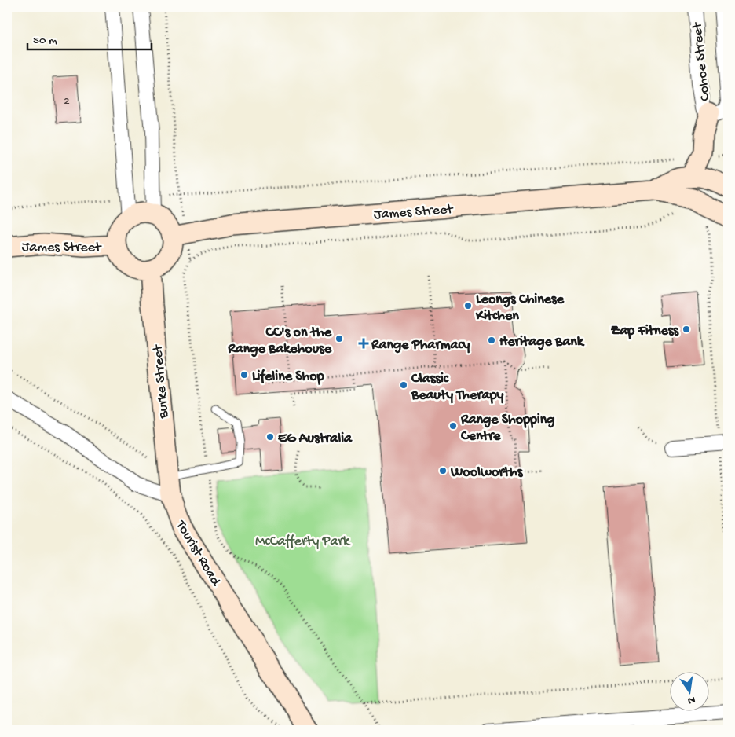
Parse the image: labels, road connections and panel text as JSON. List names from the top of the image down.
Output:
{
  "streets": {
    "street": [
      "Cohoe Street",
      "James Street",
      "Burke Street",
      "Tourist Road"
    ]
  },
  "crossings": [
    ["James Street", "Burke Street"],
    ["Burke Street", "Tourist Road"]
  ],
  "parks": ["McCafferty Park"],
  "places": {
    "other": [
      "Leongs Chinese Kitchen",
      "Zap Fitness",
      "CC's on the Range Bakehouse",
      "Heritage Bank",
      "Lifeline Shop",
      "Classic Beauty Therapy",
      "Range Shopping Centre",
      "EG Australia",
      "Woolworths"
    ],
    "health": ["Range Pharmacy"]
  },
  "house_numbers": ["2"],
  "scale_bar": "50 m",
  "north": "bottom"
}
